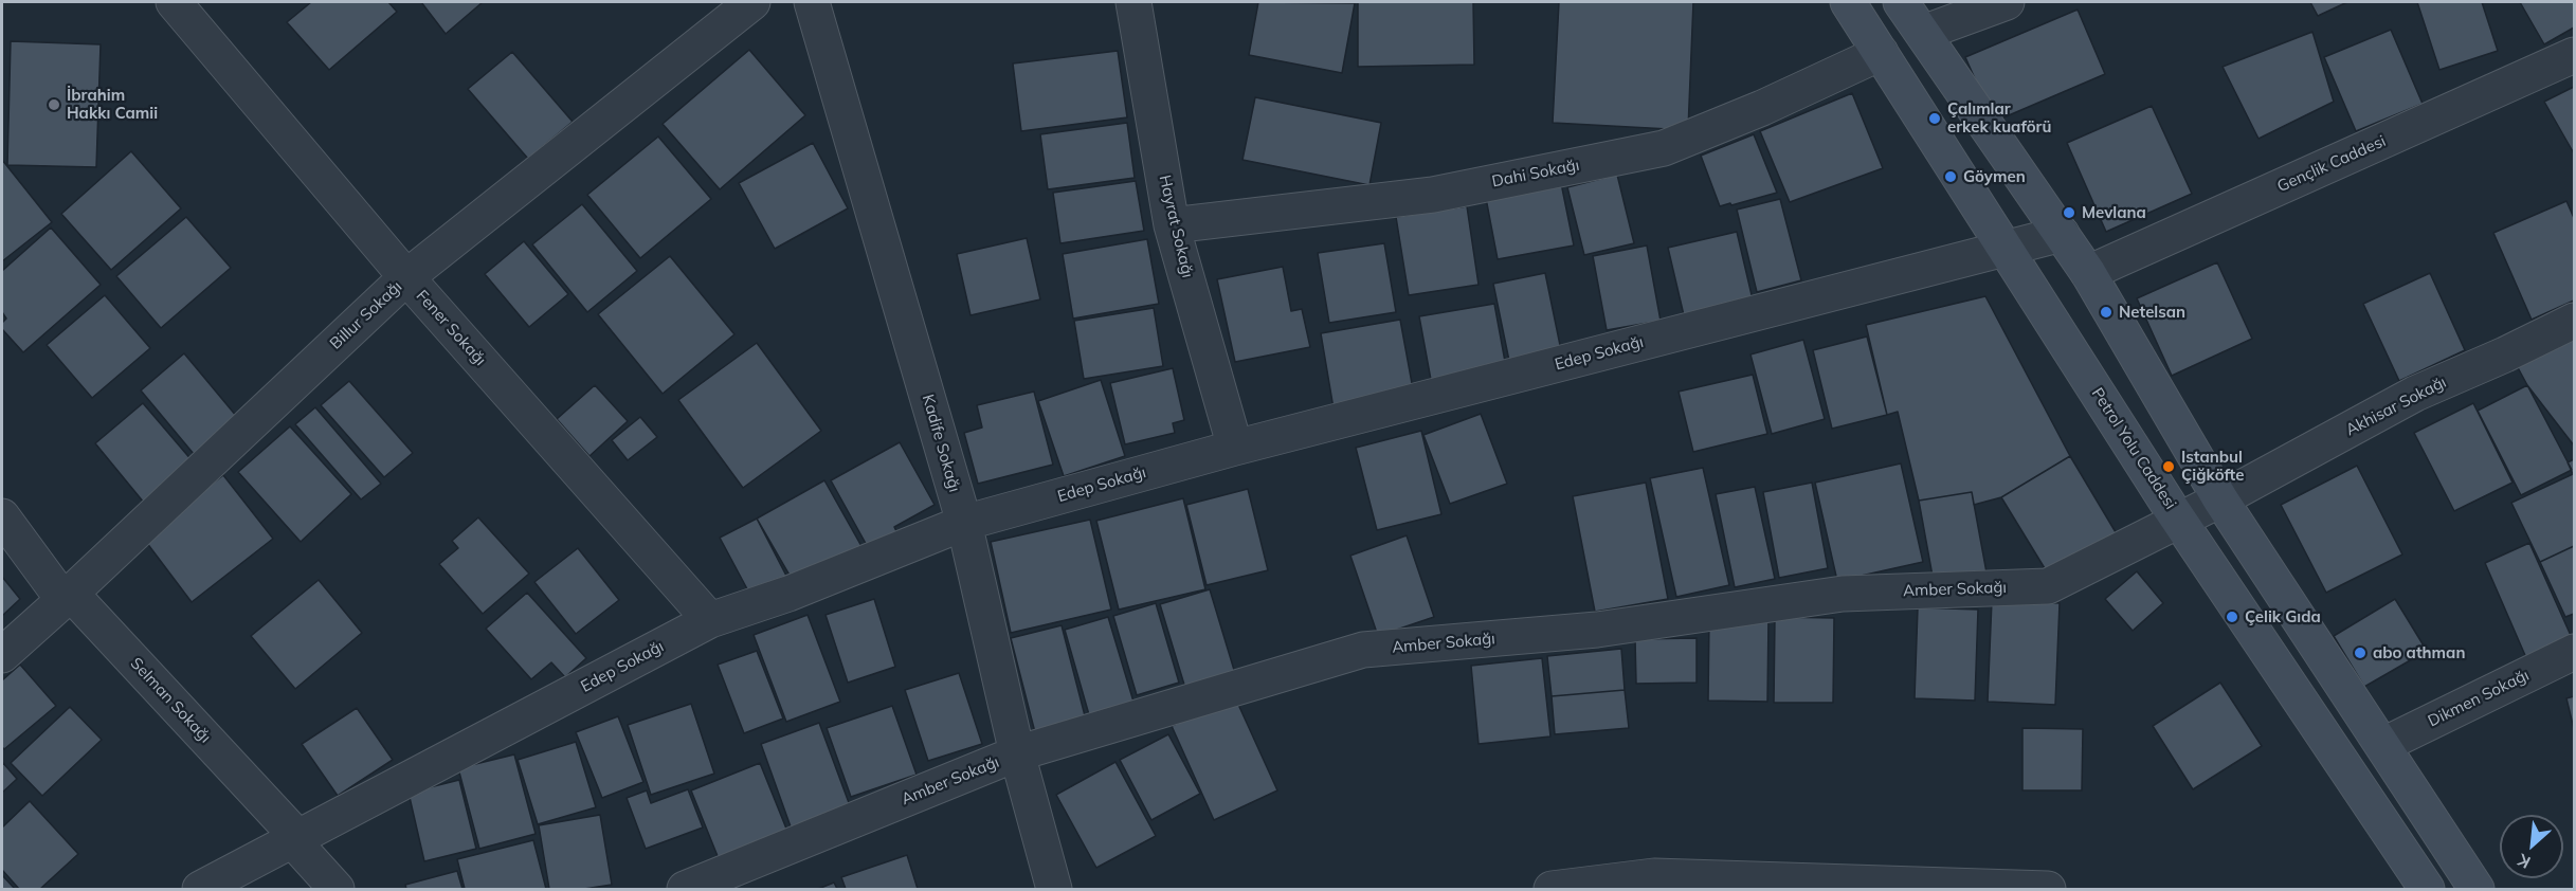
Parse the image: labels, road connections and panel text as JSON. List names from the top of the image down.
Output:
{
  "streets": {
    "main road": ["Petrol Yolu Caddesi"],
    "street": [
      "Gençlik Caddesi",
      "Dahi Sokağı",
      "Hayrat Sokağı",
      "Billur Sokağı",
      "Fener Sokağı",
      "Edep Sokağı",
      "Akhisar Sokağı",
      "Kadife Sokağı",
      "Amber Sokağı",
      "Dikmen Sokağı",
      "Selman Sokağı"
    ]
  },
  "crossings": [
    ["Dahi Sokağı", "Hayrat Sokağı"],
    ["Dahi Sokağı", "Petrol Yolu Caddesi"],
    ["Hayrat Sokağı", "Edep Sokağı"],
    ["Billur Sokağı", "Fener Sokağı"],
    ["Billur Sokağı", "Selman Sokağı"],
    ["Fener Sokağı", "Edep Sokağı"],
    ["Edep Sokağı", "Kadife Sokağı"],
    ["Edep Sokağı", "Petrol Yolu Caddesi"],
    ["Edep Sokağı", "Selman Sokağı"],
    ["Akhisar Sokağı", "Amber Sokağı"],
    ["Kadife Sokağı", "Amber Sokağı"],
    ["Petrol Yolu Caddesi", "Amber Sokağı"]
  ],
  "places": [
    "İbrahim Hakkı Camii",
    "Çalımlar erkek kuaförü",
    "Göymen",
    "Mevlana",
    "Netelsan",
    "Istanbul Çiğköfte",
    "Çelik Gıda",
    "abo athman"
  ],
  "north": "bottom left"
}
